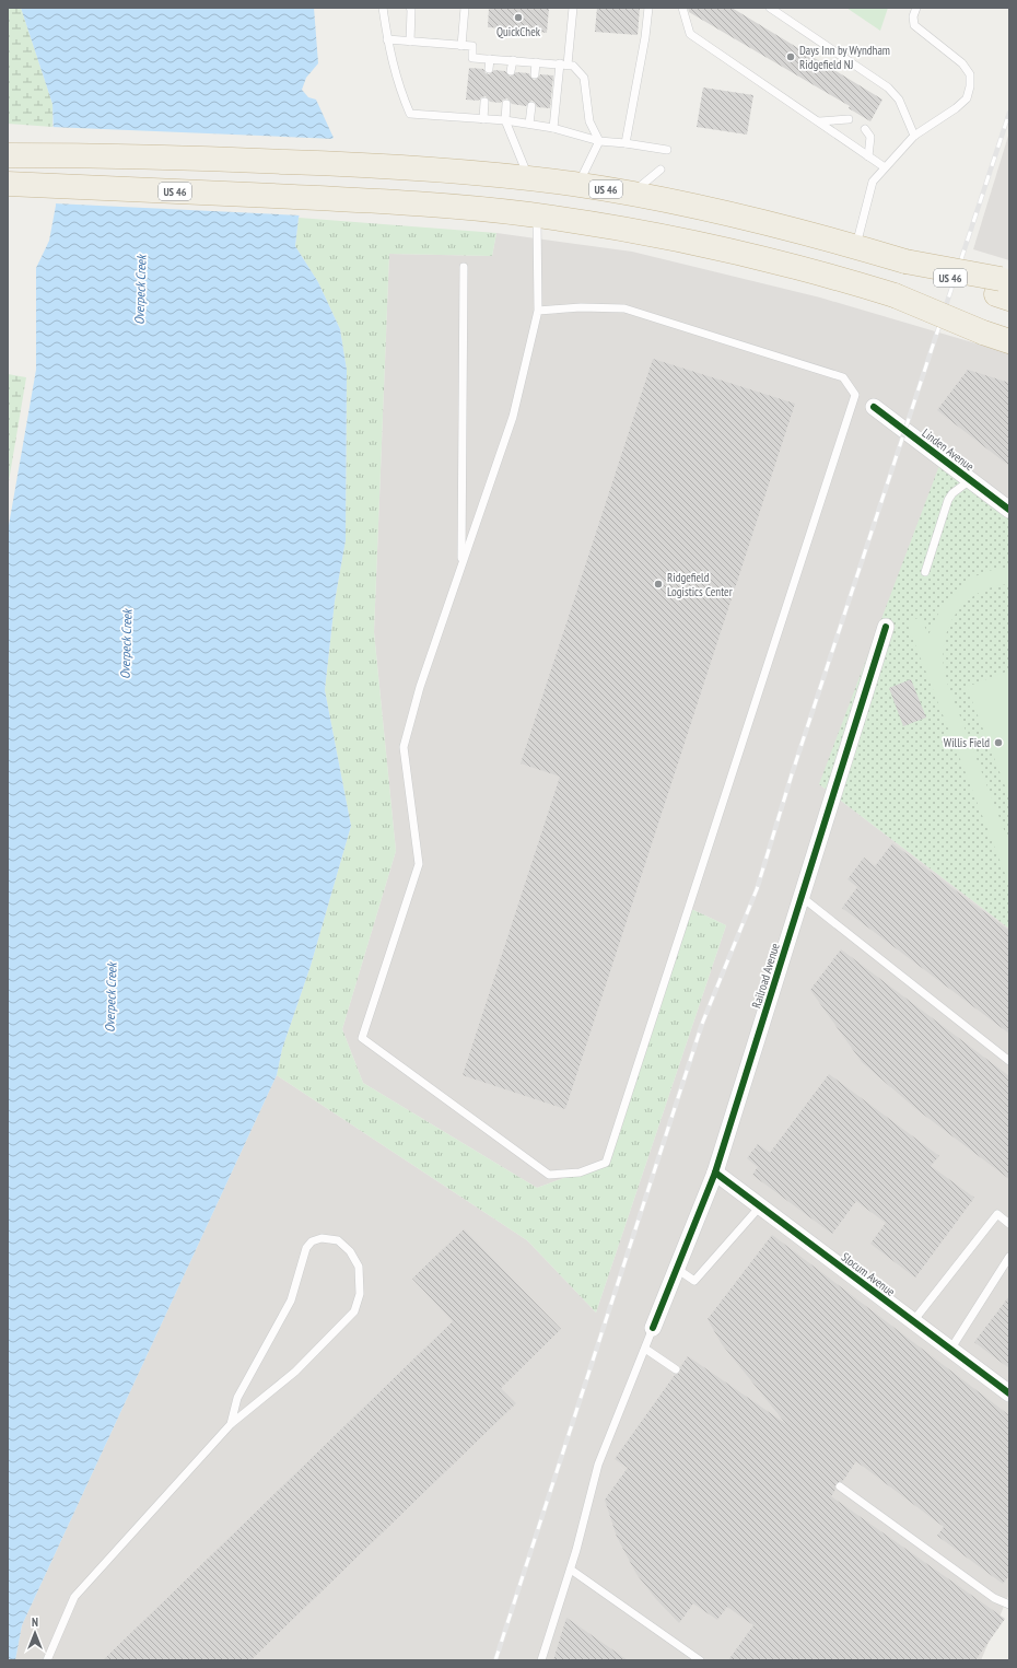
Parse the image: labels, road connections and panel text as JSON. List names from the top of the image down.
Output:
{
  "streets": {
    "highway": ["US 46"],
    "street": ["Linden Avenue", "Railroad Avenue", "Slocum Avenue"]
  },
  "crossings": [
    ["Railroad Avenue", "Slocum Avenue"]
  ],
  "water": ["Overpeck Creek"],
  "places": [
    "QuickChek",
    "Days Inn by Wyndham Ridgefield NJ",
    "Ridgefield Logistics Center",
    "Willis Field"
  ],
  "north": "top"
}
